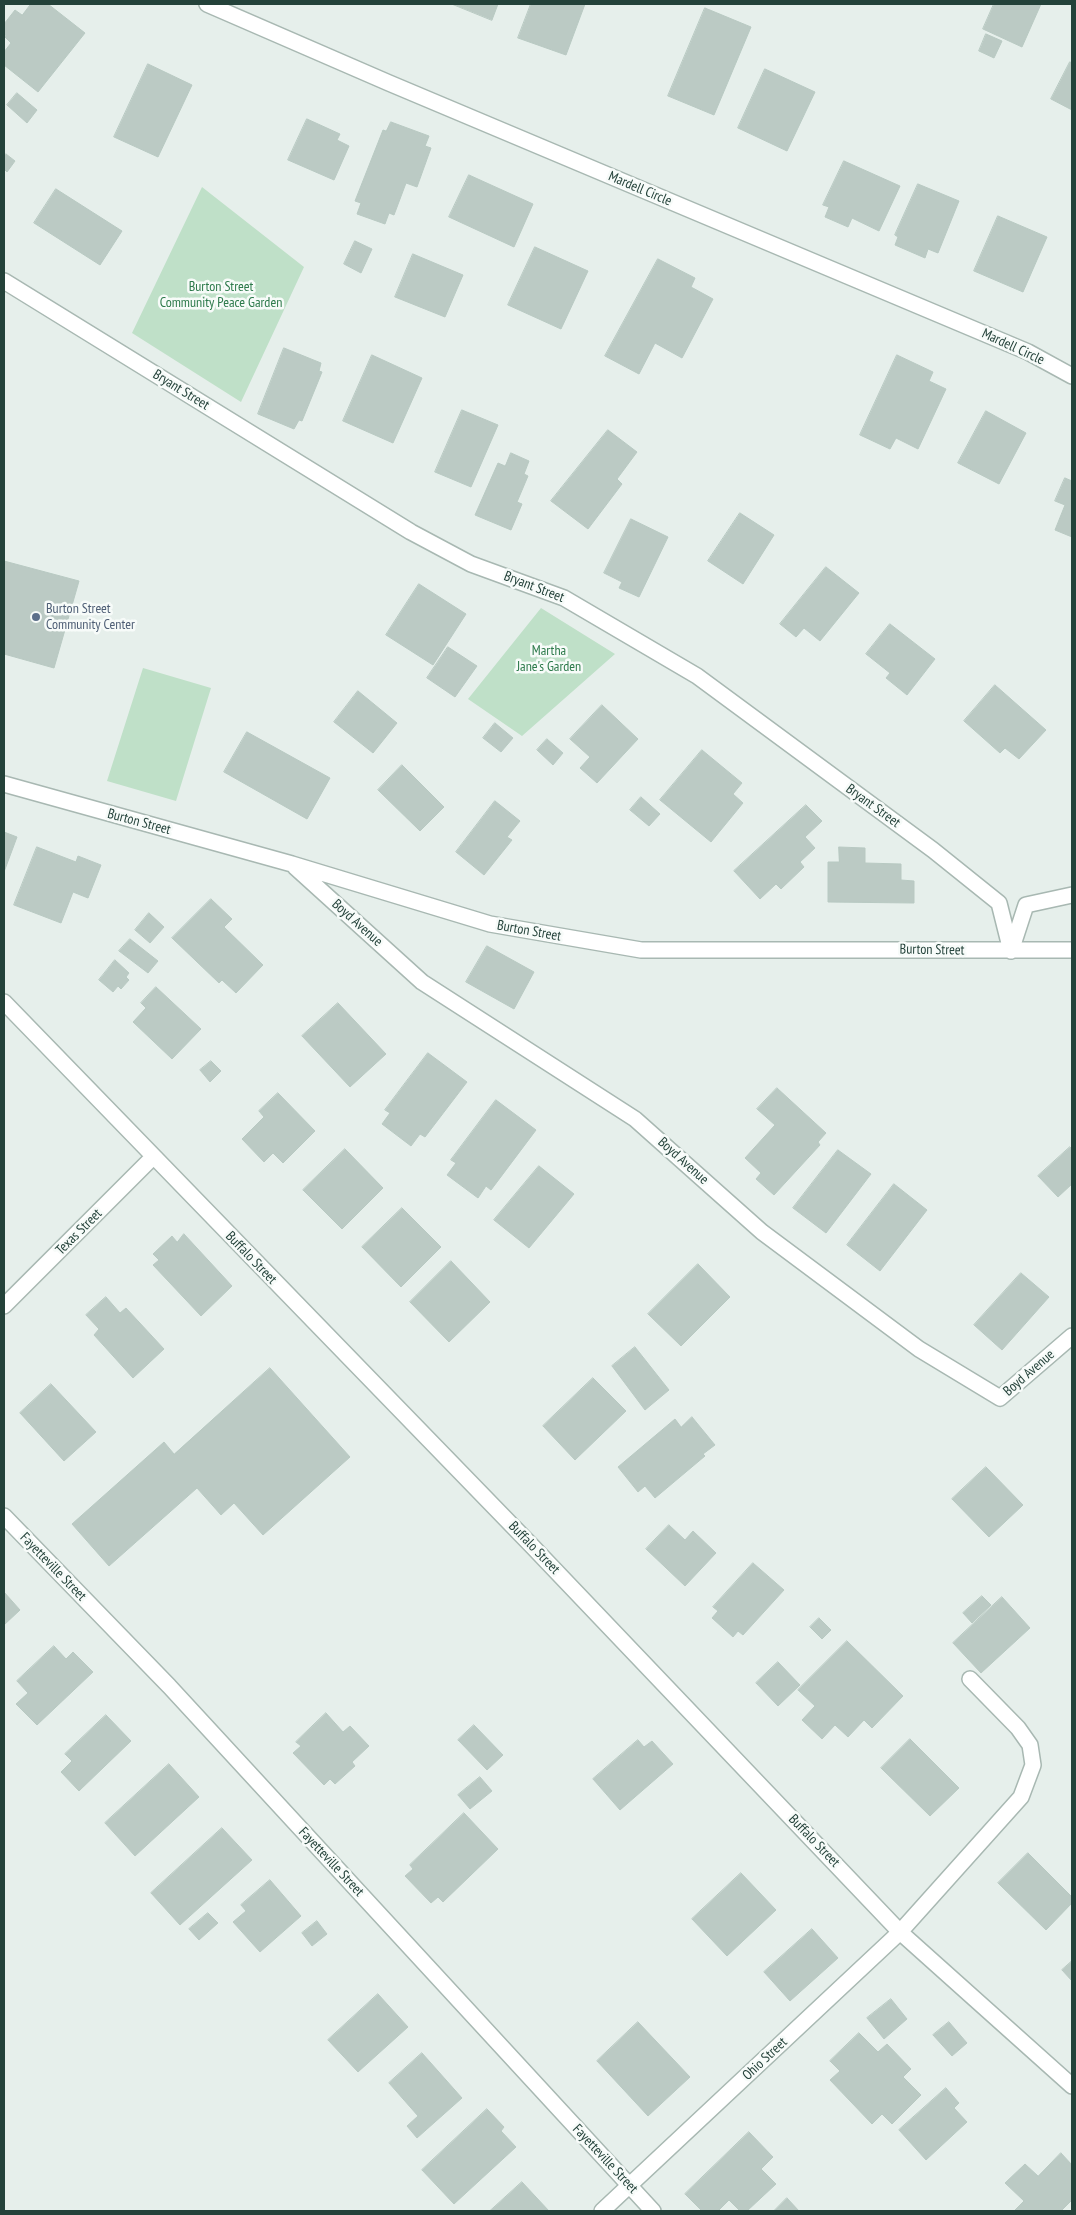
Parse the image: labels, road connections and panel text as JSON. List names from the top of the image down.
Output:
{
  "streets": {
    "street": [
      "Mardell Circle",
      "Bryant Street",
      "Burton Street",
      "Boyd Avenue",
      "Texas Street",
      "Buffalo Street",
      "Fayetteville Street",
      "Ohio Street"
    ]
  },
  "crossings": [
    ["Bryant Street", "Burton Street"],
    ["Burton Street", "Boyd Avenue"],
    ["Texas Street", "Buffalo Street"],
    ["Buffalo Street", "Ohio Street"],
    ["Fayetteville Street", "Ohio Street"]
  ],
  "parks": ["Burton Street Community Peace Garden", "Martha Jane's Garden"],
  "places": ["Burton Street Community Center"]
}
